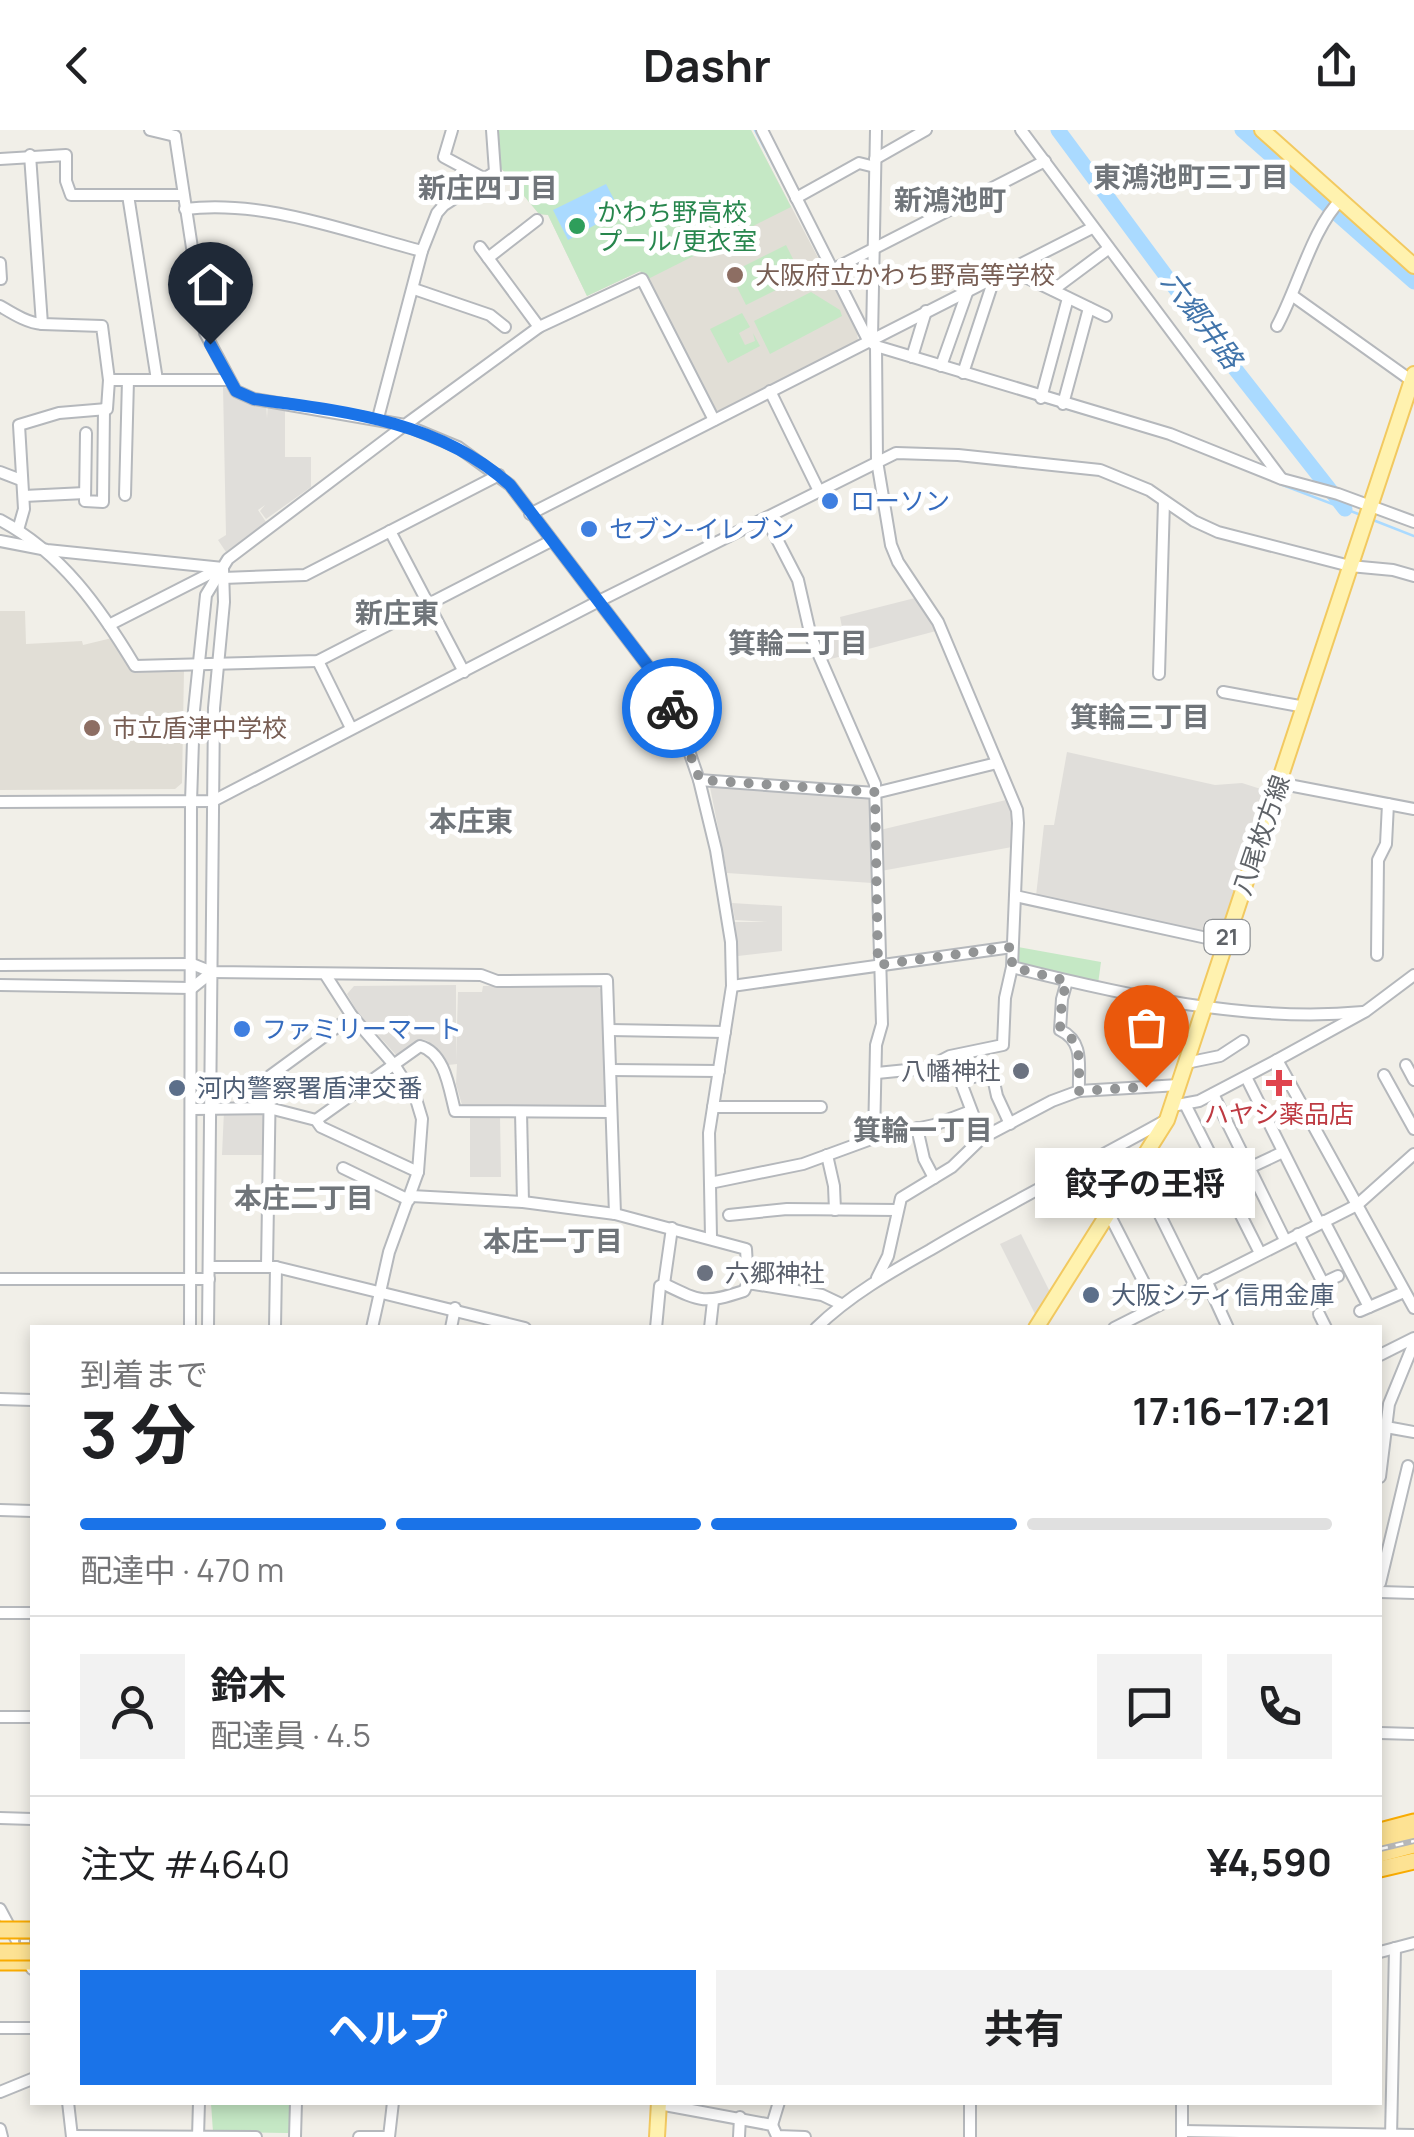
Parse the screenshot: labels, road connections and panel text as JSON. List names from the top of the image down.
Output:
{
  "streets": {
    "main road": ["八尾枚方線", "21"]
  },
  "districts": [
    "東鴻池町三丁目",
    "新庄四丁目",
    "新鴻池町",
    "新庄東",
    "箕輪二丁目",
    "箕輪三丁目",
    "本庄東",
    "箕輪一丁目",
    "本庄二丁目",
    "本庄一丁目"
  ],
  "water": ["六郷井路"],
  "places": {
    "other": [
      "かわち野高校 プール/更衣室",
      "大阪府立かわち野高等学校",
      "ローソン",
      "セブン-イレブン",
      "市立盾津中学校",
      "ファミリーマート",
      "八幡神社",
      "餃子の王将",
      "河内警察署盾津交番",
      "六郷神社",
      "大阪シティ信用金庫"
    ],
    "health": ["ハヤシ薬品店"]
  },
  "page": {
    "header": "Dashr",
    "bubble": "餃子の王将",
    "heading": ["3 分", "到着まで", "17:16–17:21"],
    "panel": [
      "鈴木",
      "配達員 · 4.5",
      "注文 #4640",
      "¥4,590"
    ],
    "bar": "配達中 · 470 m",
    "buttons": ["ヘルプ", "共有"]
  }
}
